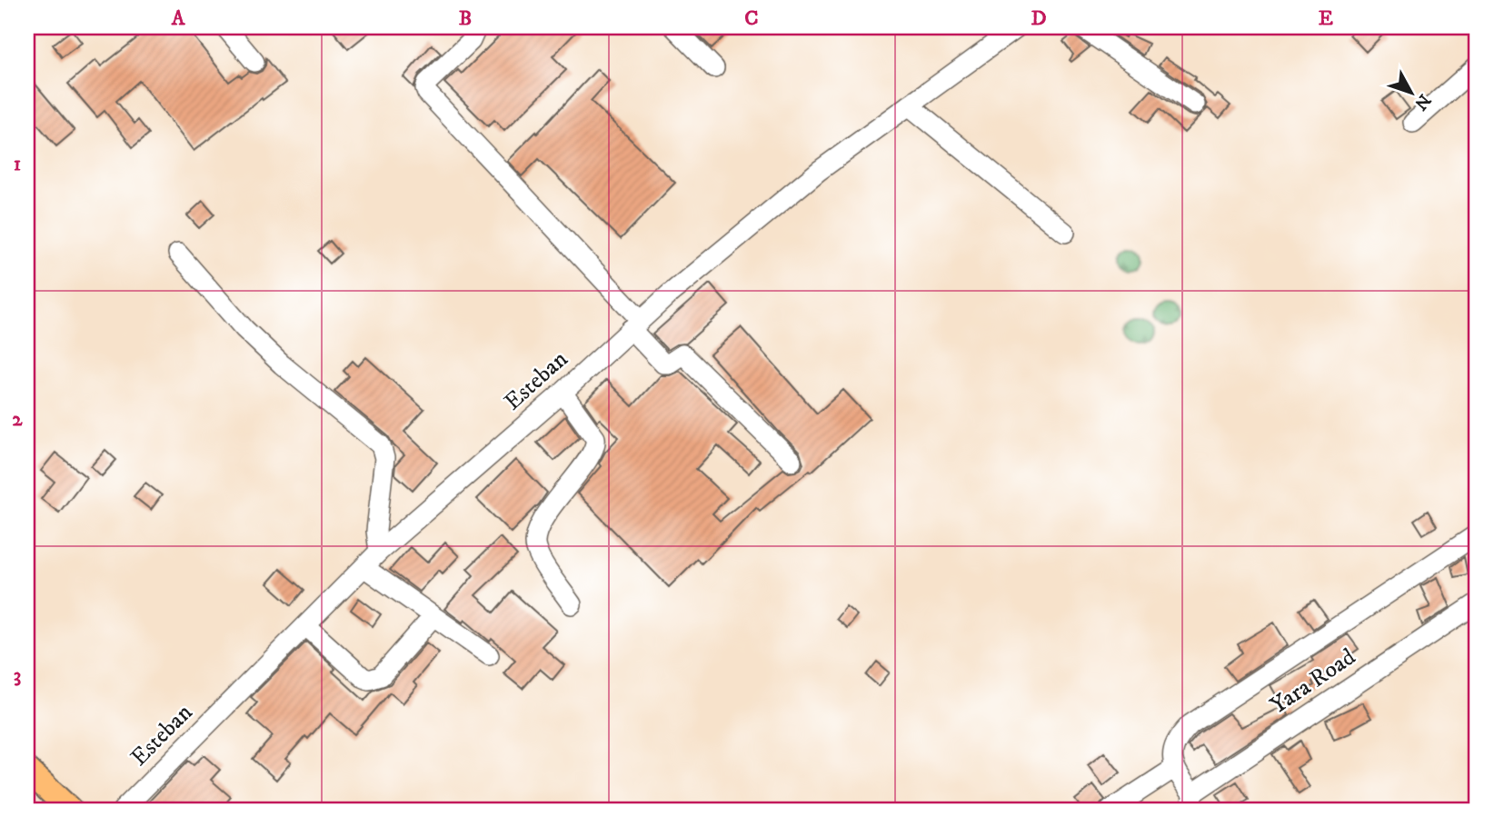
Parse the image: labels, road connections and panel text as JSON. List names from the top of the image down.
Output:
{
  "streets": {
    "street": ["Esteban", "Yara Road"]
  },
  "north": "bottom right",
  "grid": {
    "columns": [
      "A",
      "B",
      "C",
      "D",
      "E"
    ],
    "rows": ["1", "2", "3"]
  }
}
